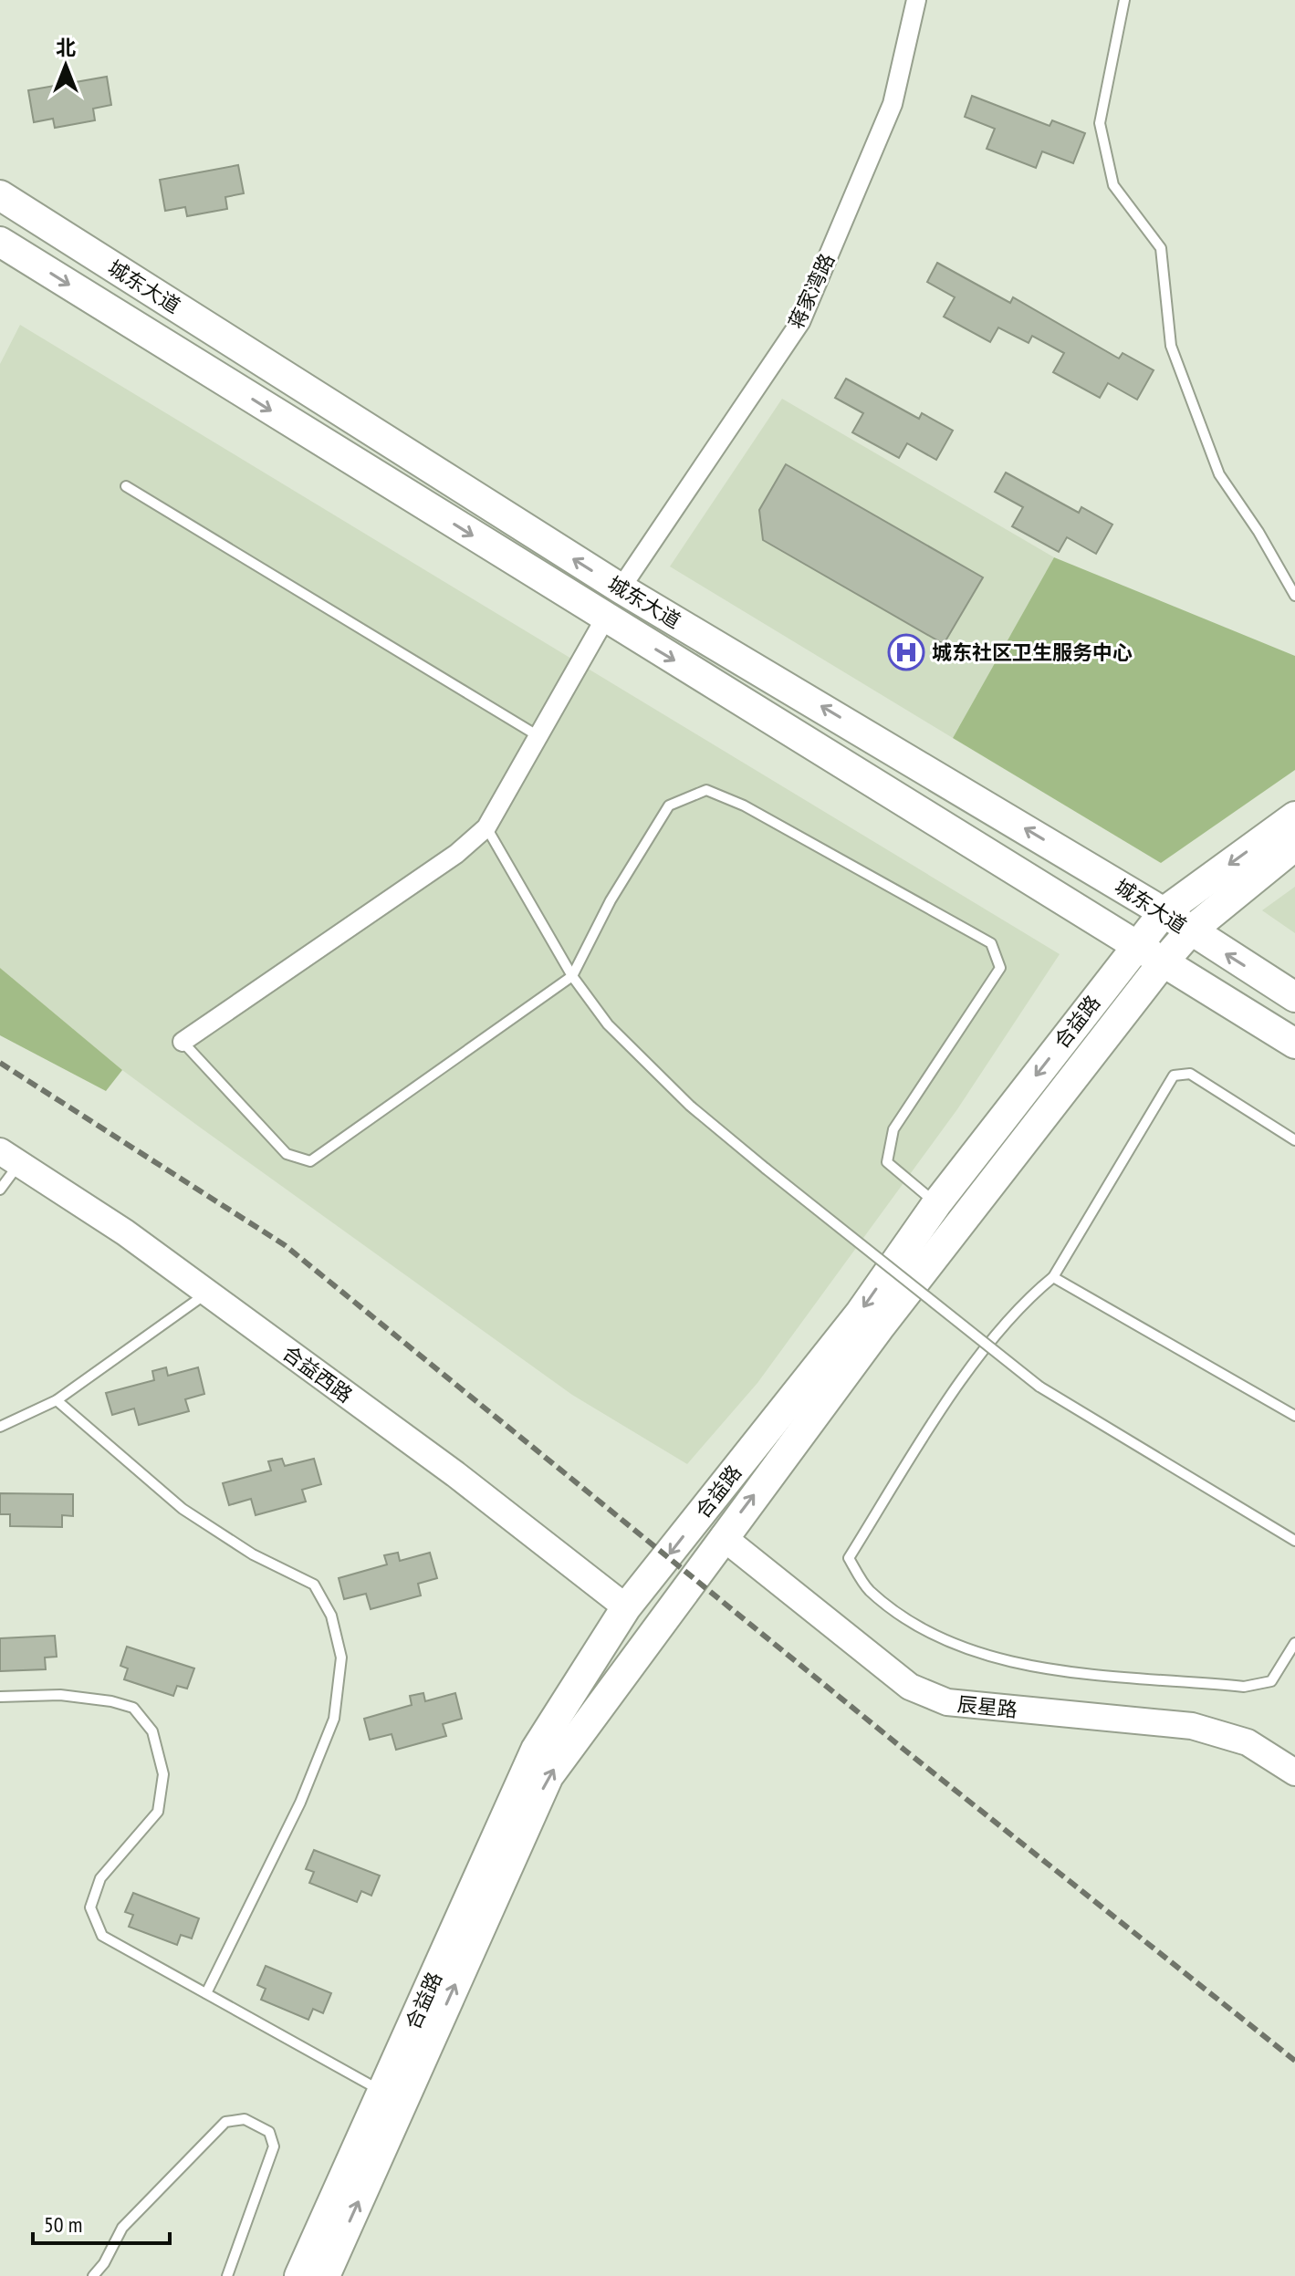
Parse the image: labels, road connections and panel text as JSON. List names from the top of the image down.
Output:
{
  "streets": {
    "main road": ["城东大道", "合益路"],
    "street": ["蒋家湾路", "合益西路", "辰星路"]
  },
  "crossings": [
    ["城东大道", "蒋家湾路"],
    ["城东大道", "合益路"],
    ["合益路", "合益西路"],
    ["合益路", "辰星路"]
  ],
  "places": {
    "hospital": ["城东社区卫生服务中心"]
  },
  "scale_bar": "50 m",
  "north": "top"
}
